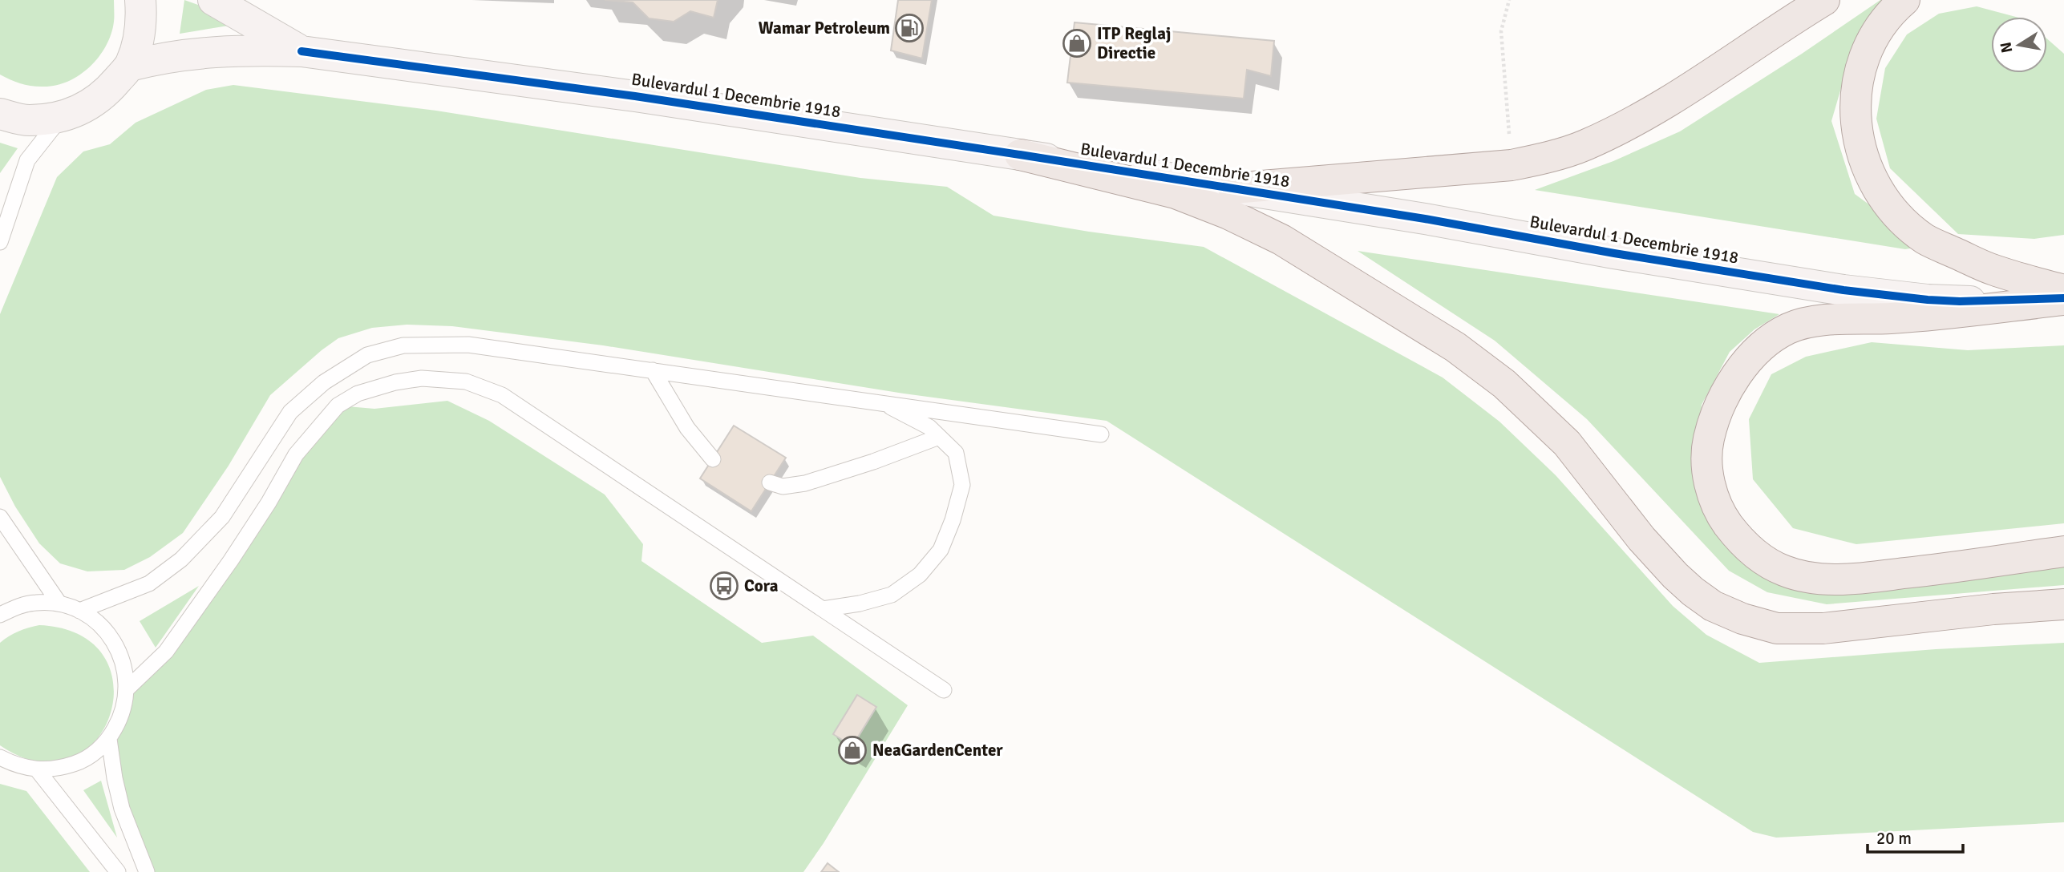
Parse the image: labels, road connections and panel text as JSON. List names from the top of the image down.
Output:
{
  "streets": {
    "main road": ["Bulevardul 1 Decembrie 1918"]
  },
  "places": {
    "fuel station": ["Wamar Petroleum"],
    "shop": ["ITP Reglaj Directie", "NeaGardenCenter"],
    "bus stop": ["Cora"]
  },
  "scale_bar": "20 m",
  "north": "left"
}
